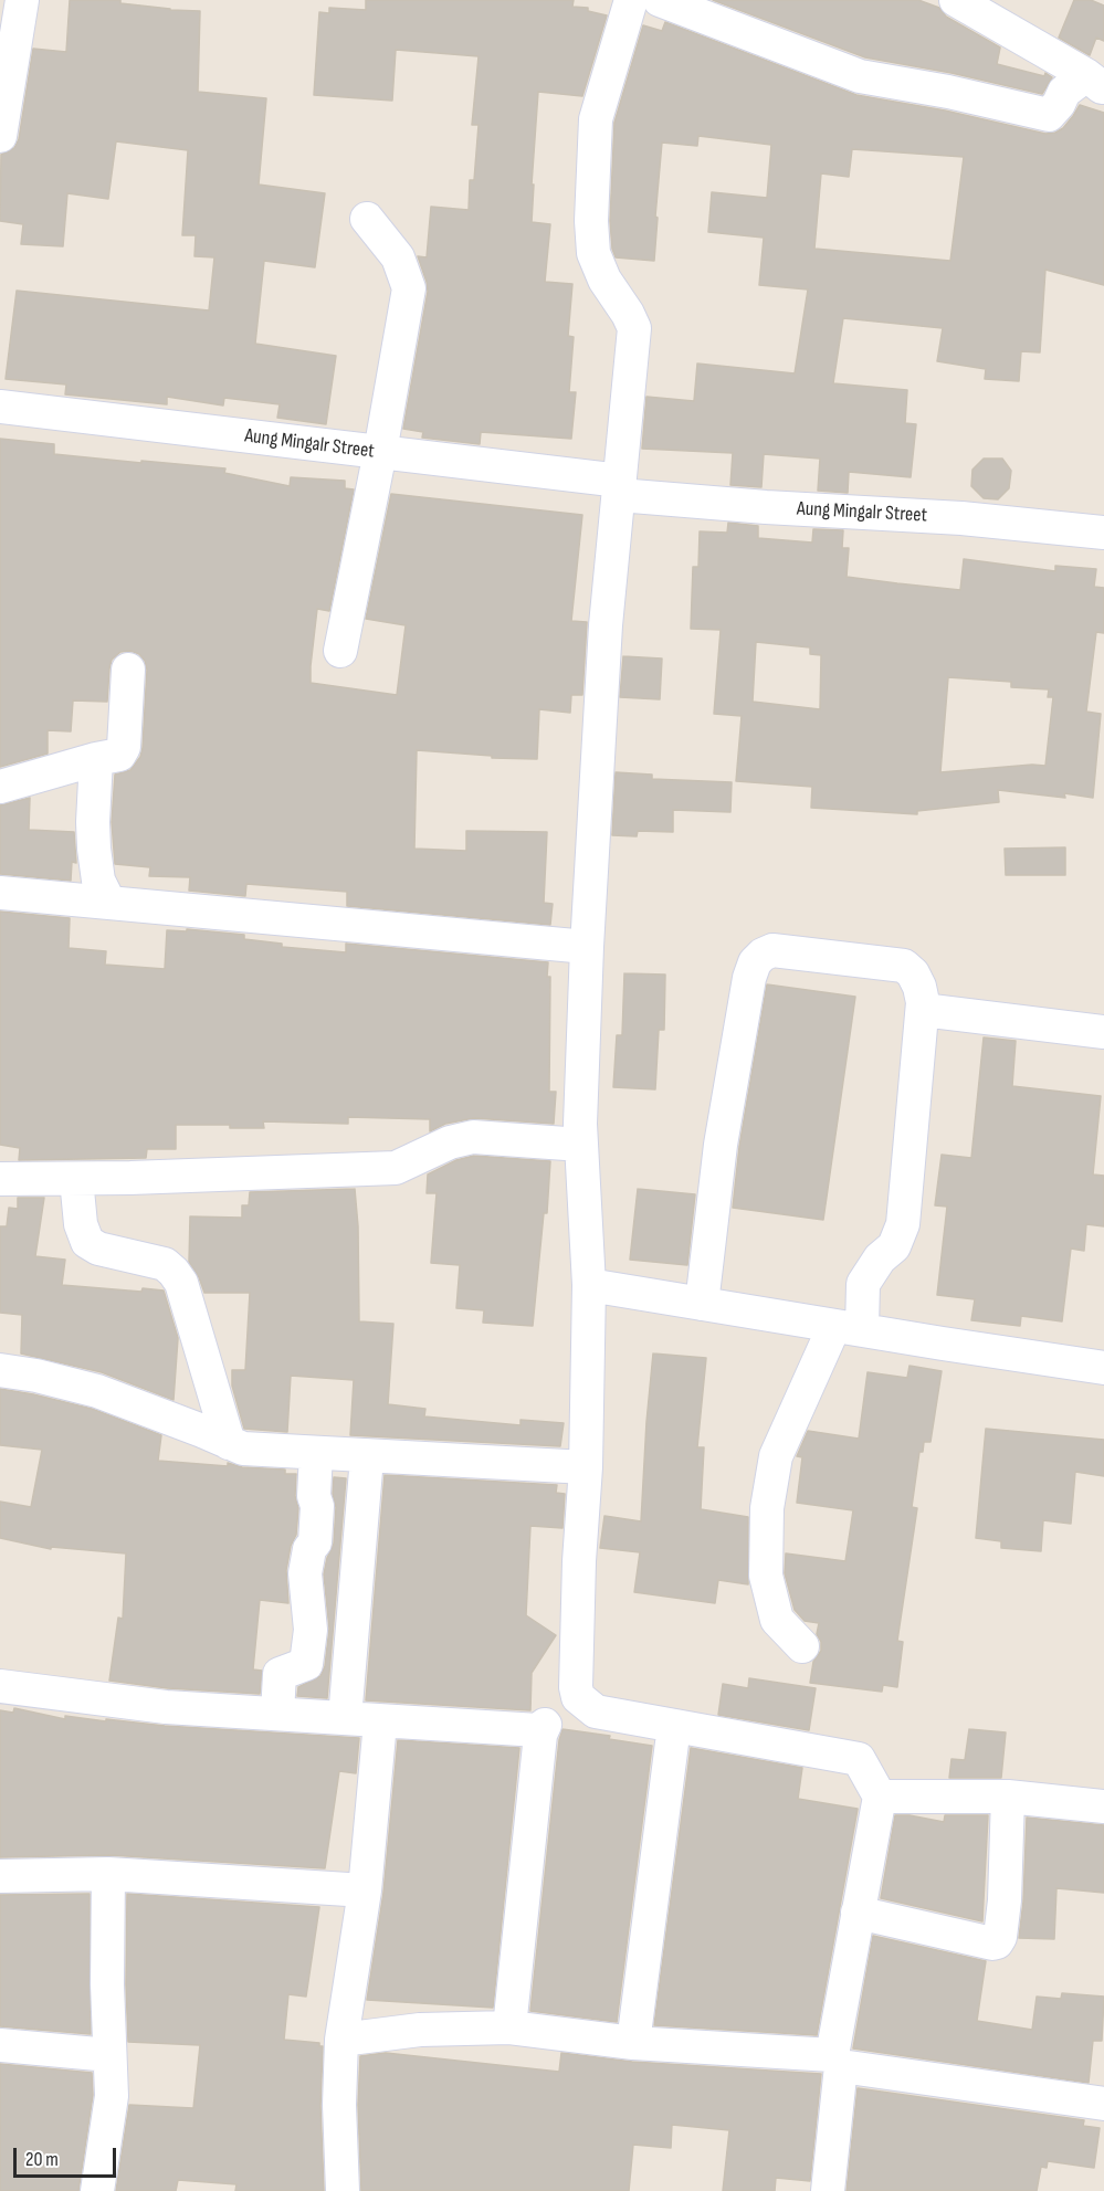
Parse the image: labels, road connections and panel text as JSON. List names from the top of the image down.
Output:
{
  "streets": {
    "street": ["Aung Mingalr Street"]
  },
  "scale_bar": "20 m"
}
